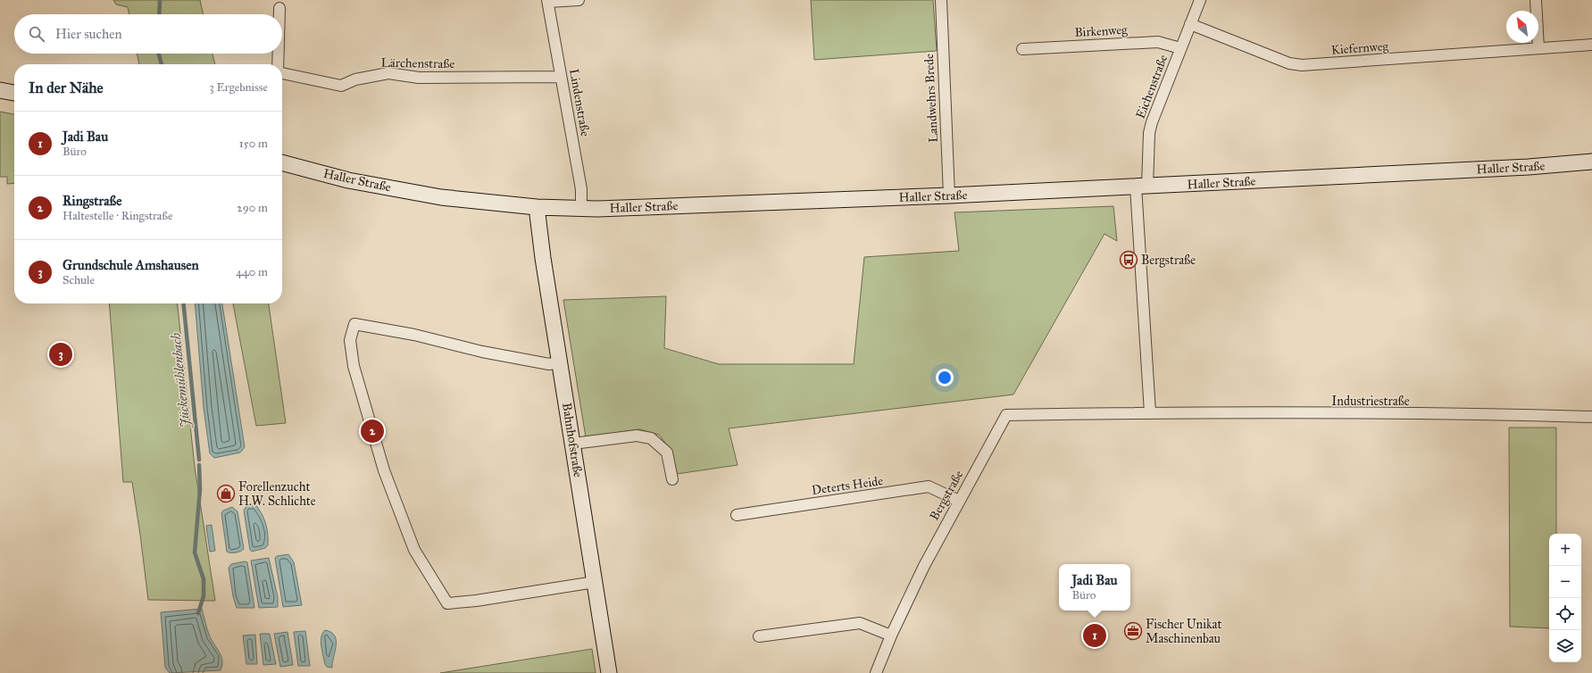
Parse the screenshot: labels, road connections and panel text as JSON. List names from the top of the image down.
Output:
{
  "streets": {
    "main road": ["Haller Straße", "Bahnhofstraße"],
    "street": [
      "Birkenweg",
      "Kiefernweg",
      "Lärchenstraße",
      "Eichenstraße",
      "Landwehrs Brede",
      "Lindenstraße",
      "Industriestraße",
      "Deterts Heide",
      "Bergstraße"
    ]
  },
  "crossings": [
    ["Birkenweg", "Eichenstraße"],
    ["Kiefernweg", "Eichenstraße"],
    ["Lärchenstraße", "Lindenstraße"],
    ["Eichenstraße", "Haller Straße"],
    ["Landwehrs Brede", "Haller Straße"],
    ["Lindenstraße", "Haller Straße"],
    ["Haller Straße", "Bahnhofstraße"],
    ["Industriestraße", "Bergstraße"],
    ["Deterts Heide", "Bergstraße"]
  ],
  "water": ["Jückemühlenbach"],
  "places": {
    "bus stop": ["Bergstraße"],
    "shop": ["Forellenzucht H.W. Schlichte"],
    "office": ["Fischer Unikat Maschinenbau"]
  },
  "north": "top left",
  "page": {
    "search": "Hier suchen",
    "heading": ["In der Nähe", "3 Ergebnisse"],
    "list": [
      {
        "mark": "1",
        "name": "Jadi Bau",
        "note": "Büro",
        "value": "150 m"
      },
      {
        "mark": "2",
        "name": "Ringstraße",
        "note": "Haltestelle · Ringstraße",
        "value": "290 m"
      },
      {
        "mark": "3",
        "name": "Grundschule Amshausen",
        "note": "Schule",
        "value": "440 m"
      }
    ],
    "pins": ["3", "2", "1"],
    "map_buttons": ["+", "−"],
    "popup": ["Jadi Bau", "Büro"]
  }
}
